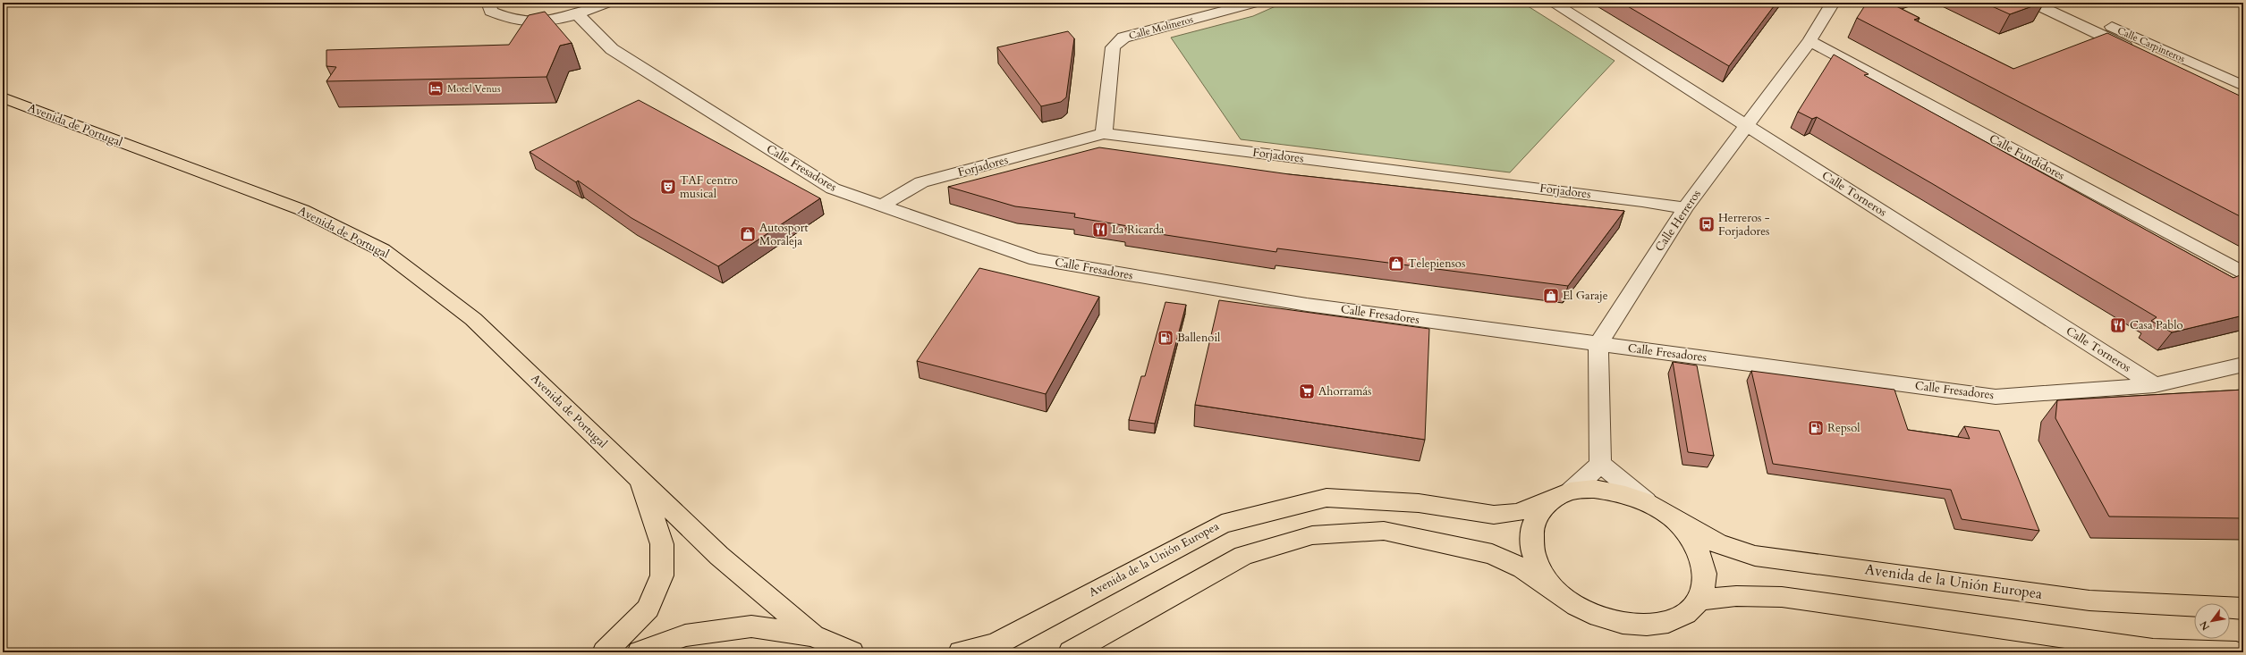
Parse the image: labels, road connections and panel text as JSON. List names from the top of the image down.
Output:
{
  "streets": {
    "main road": ["Avenida de Portugal", "Avenida de la Unión Europea"],
    "street": [
      "Calle Molineros",
      "Calle Carpìnteros",
      "Forjadores",
      "Calle Fundidores",
      "Calle Fresadores",
      "Calle Torneros",
      "Calle Herreros"
    ]
  },
  "crossings": [
    ["Calle Molineros", "Forjadores"],
    ["Forjadores", "Calle Fresadores"],
    ["Forjadores", "Calle Herreros"],
    ["Calle Fundidores", "Calle Herreros"],
    ["Calle Fresadores", "Calle Torneros"],
    ["Calle Fresadores", "Calle Herreros"],
    ["Calle Torneros", "Calle Herreros"]
  ],
  "places": {
    "hotel": ["Motel Venus"],
    "theatre": ["TAF centro musical"],
    "bus stop": ["Herreros - Forjadores"],
    "restaurant": ["La Ricarda", "Casa Pablo"],
    "shop": ["Autosport Moraleja", "Telepiensos", "El Garaje"],
    "fuel station": ["Ballenoil", "Repsol"],
    "supermarket": ["Ahorramás"]
  },
  "north": "bottom left"
}
